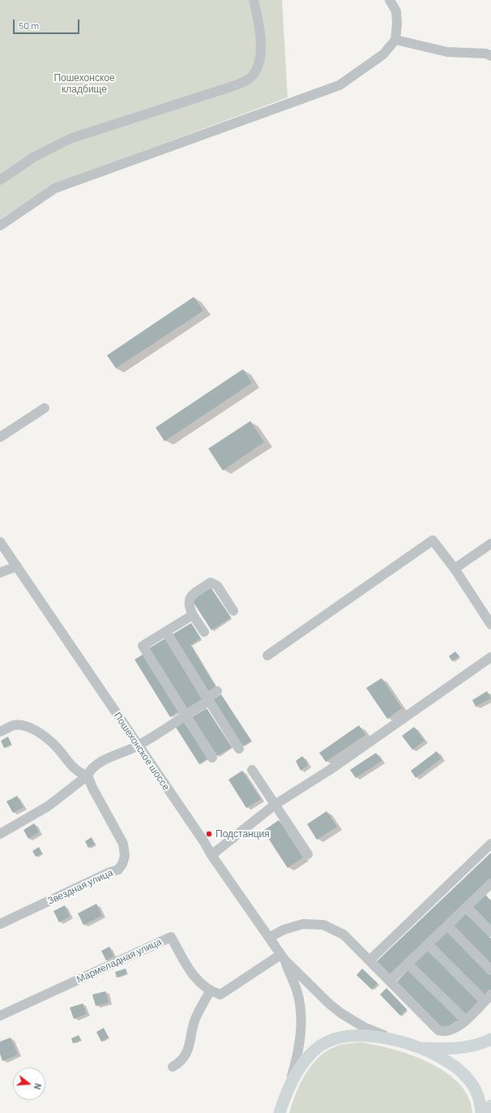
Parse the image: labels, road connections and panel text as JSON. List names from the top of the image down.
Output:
{
  "streets": {
    "street": ["Пошехонское шоссе", "Звездная улица", "Мармеладная улица"]
  },
  "parks": ["Пошехонское кладбище"],
  "places": ["Подстанция"],
  "scale_bar": "50 m",
  "north": "right"
}
